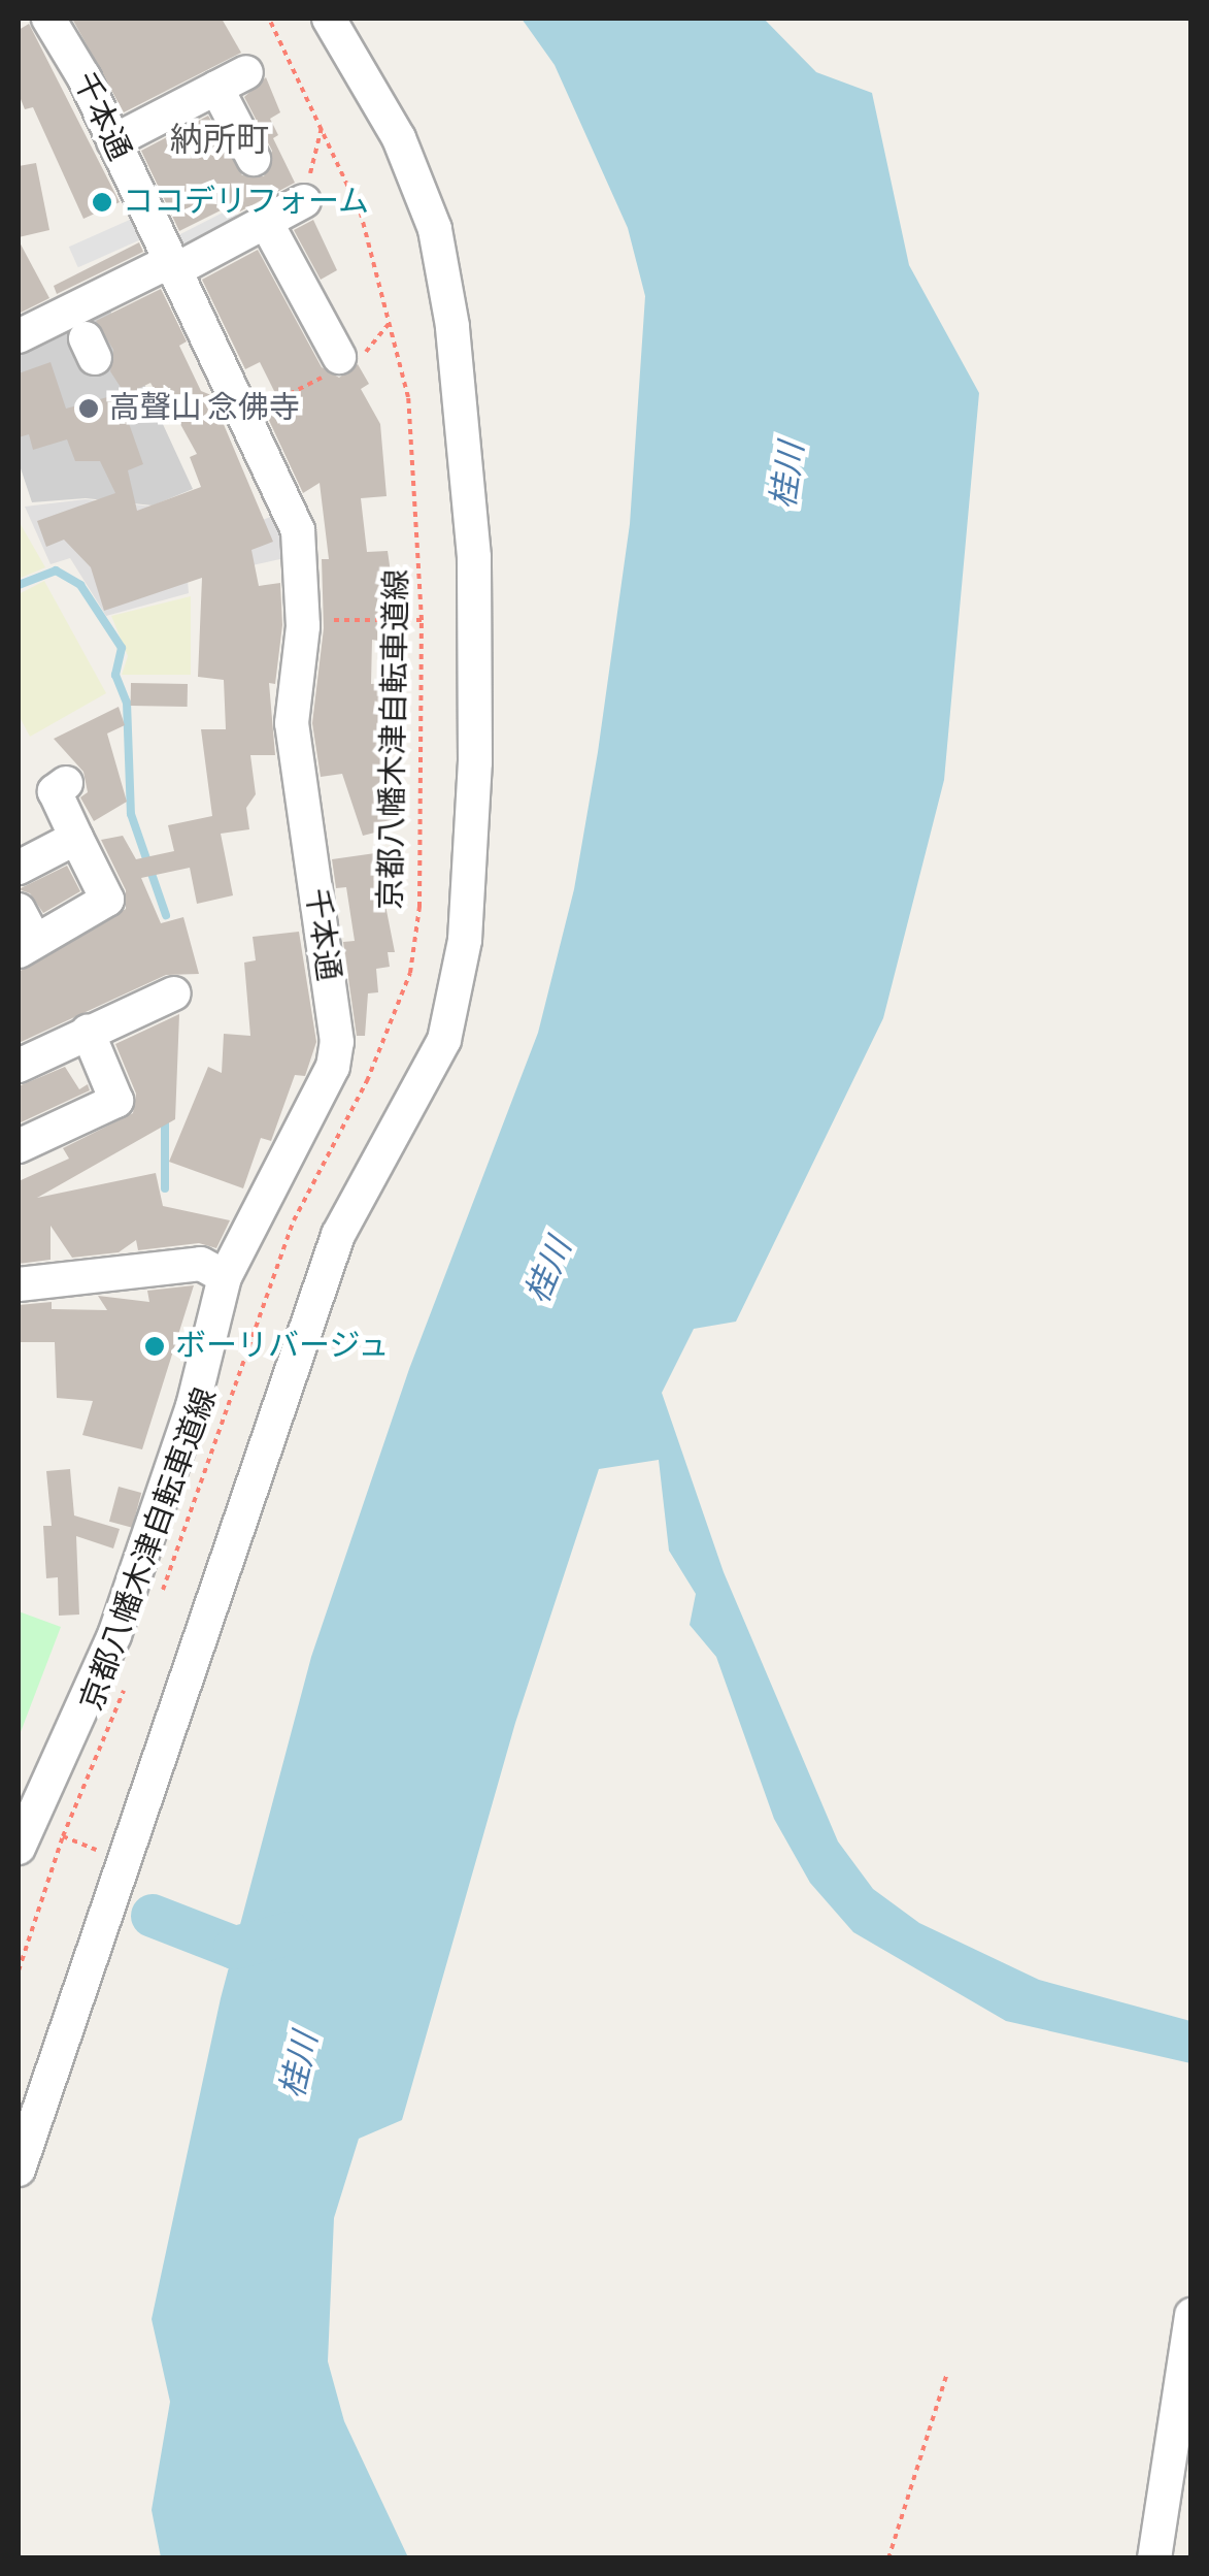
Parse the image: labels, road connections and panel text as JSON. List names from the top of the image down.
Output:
{
  "streets": {
    "street": ["千本通"],
    "path": ["京都八幡木津自転車道線"]
  },
  "districts": ["納所町"],
  "water": ["桂川"],
  "places": ["ココデリフォーム", "高聲山 念佛寺", "ボーリバージュ"]
}
